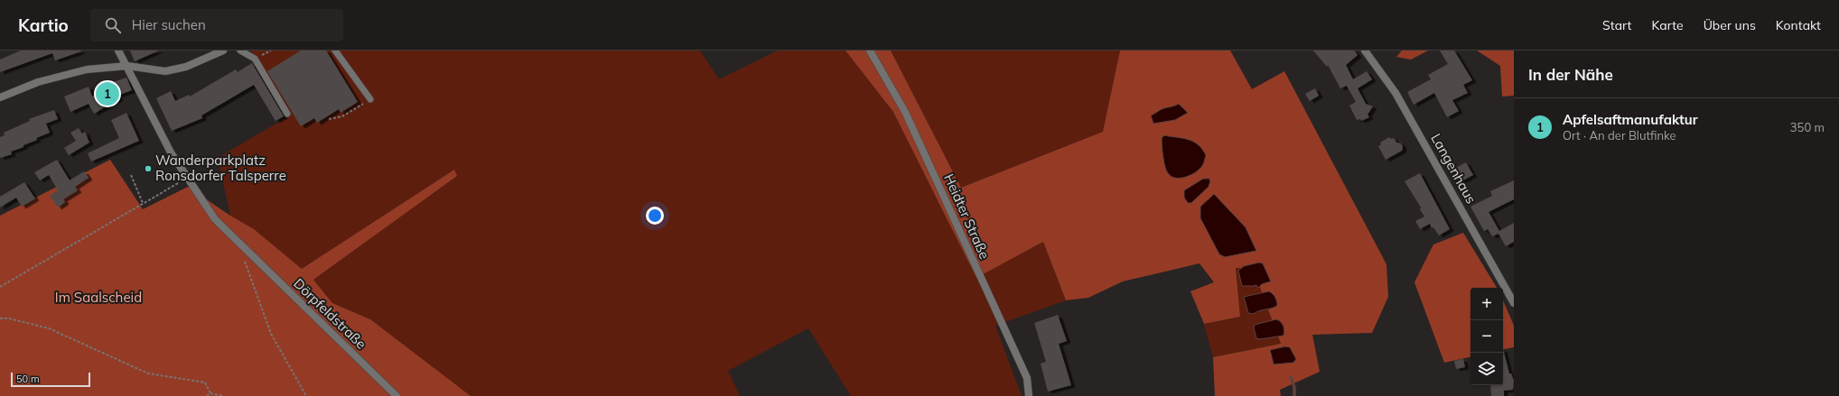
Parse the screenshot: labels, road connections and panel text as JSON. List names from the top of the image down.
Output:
{
  "streets": {
    "street": ["Langenhaus", "Heidter Straße", "Dörpfeldstraße"]
  },
  "parks": ["Im Saalscheid"],
  "places": ["Wanderparkplatz Ronsdorfer Talsperre"],
  "scale_bar": "50 m",
  "page": {
    "header": "Kartio",
    "search": "Hier suchen",
    "nav": [
      "Start",
      "Karte",
      "Über uns",
      "Kontakt"
    ],
    "heading": "In der Nähe",
    "pins": "1",
    "list": [
      {
        "mark": "1",
        "name": "Apfelsaftmanufaktur",
        "note": "Ort · An der Blutfinke",
        "value": "350 m"
      }
    ],
    "map_buttons": ["+", "−"],
    "scale": "50 m"
  }
}
